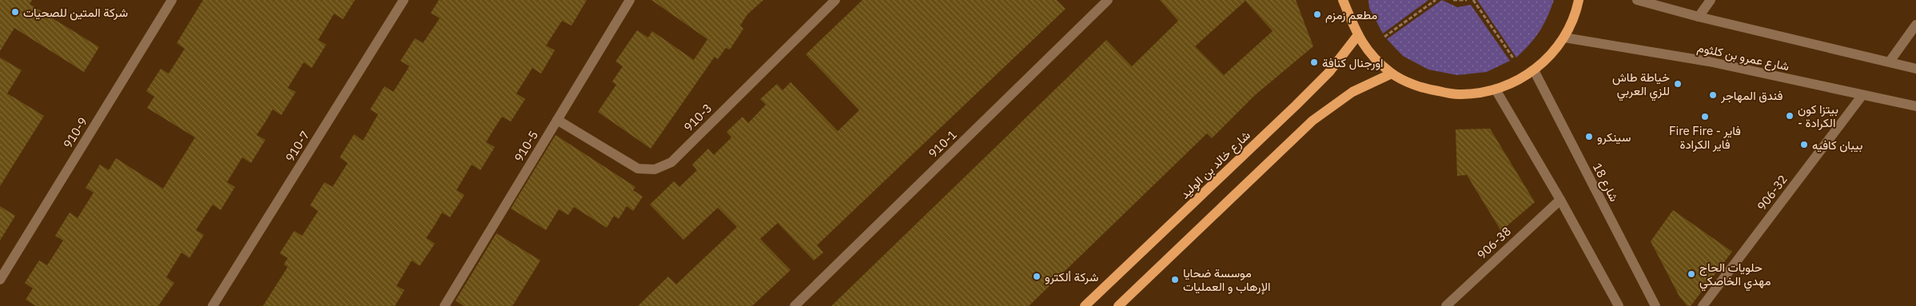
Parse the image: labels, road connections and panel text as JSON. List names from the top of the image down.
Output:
{
  "streets": {
    "main road": ["شارع خالد بن الوليد"],
    "street": [
      "شارع عمرو بن كلثوم",
      "910-3",
      "910-9",
      "910-1",
      "910-7",
      "910-5",
      "شارع 18",
      "906-32",
      "906-38"
    ]
  },
  "crossings": [
    ["شارع عمرو بن كلثوم", "906-32"],
    ["910-3", "910-5"]
  ],
  "places": [
    "شركة المتين للصحيات",
    "مطعم زمزم",
    "اورجنال كنافة",
    "خياطة طاش للزي العربي",
    "فندق المهاجر",
    "بيتزا كون - الكرادة",
    "Fire Fire - فاير فاير الكرادة",
    "سينكرو",
    "بيبان كافيه",
    "حلويات الحاج مهدي الخاصكي",
    "شركة ألكترو",
    "موسسة ضحايا الإرهاب و العمليات"
  ]
}
